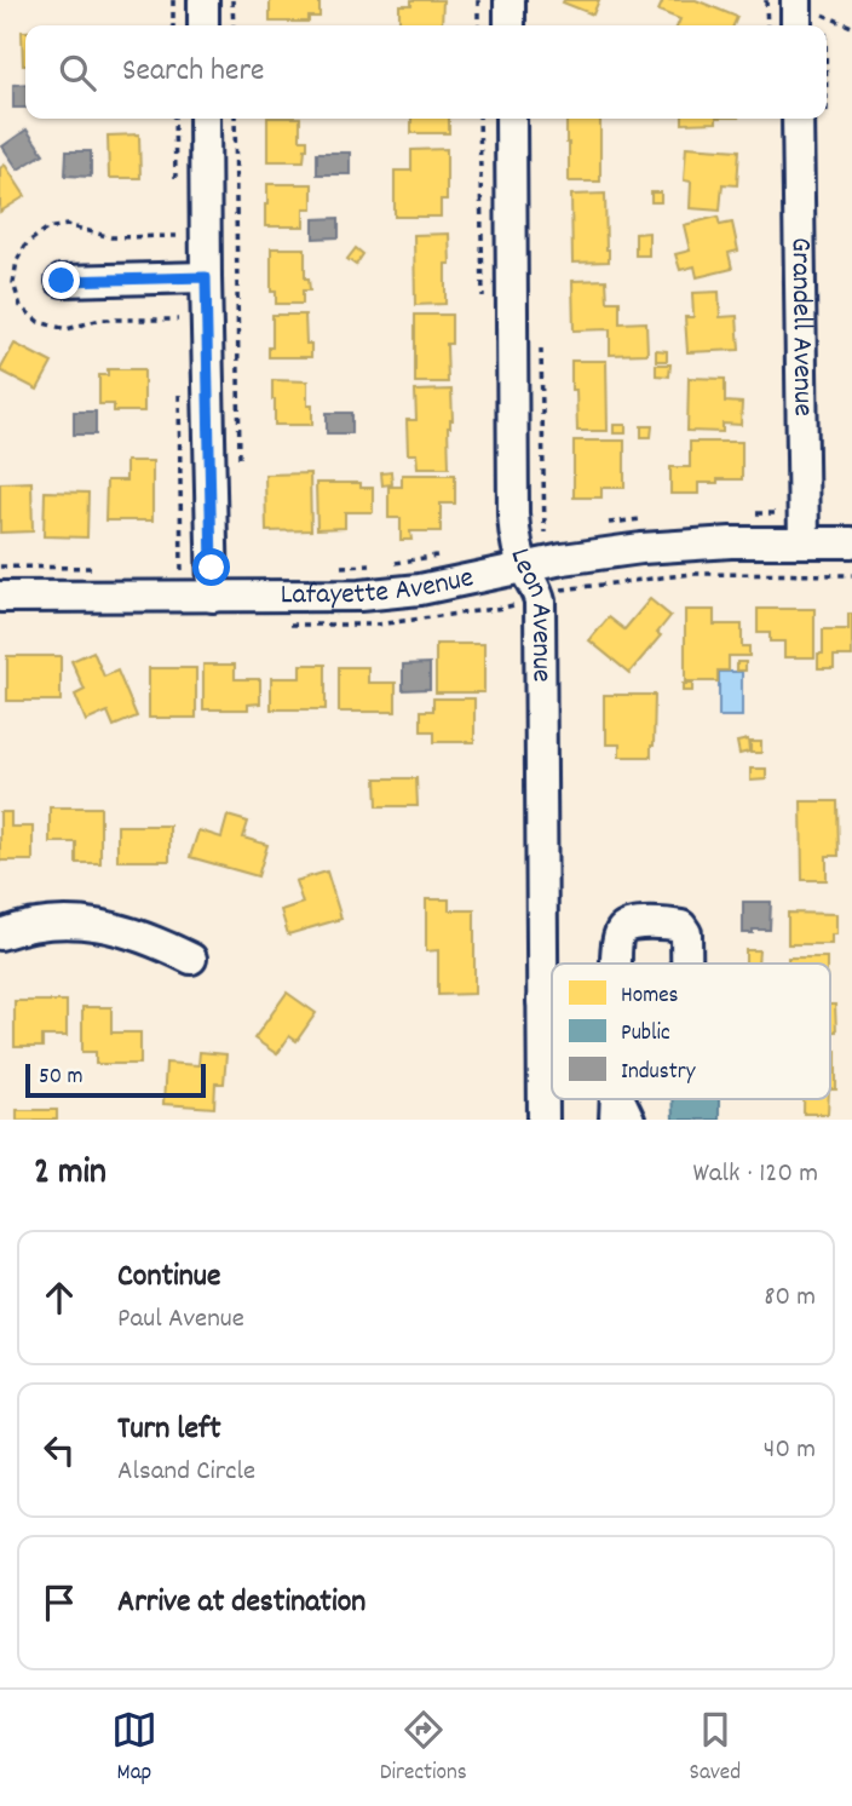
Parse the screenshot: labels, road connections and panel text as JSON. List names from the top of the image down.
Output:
{
  "streets": {
    "street": ["Grandell Avenue", "Lafayette Avenue", "Leon Avenue"]
  },
  "crossings": [
    ["Grandell Avenue", "Lafayette Avenue"],
    ["Lafayette Avenue", "Leon Avenue"]
  ],
  "legend": ["Homes", "Public", "Industry"],
  "scale_bar": "50 m",
  "page": {
    "search": "Search here",
    "scale": "50 m",
    "heading": ["2 min", "Walk · 120 m"],
    "list": [
      ["Continue", "Paul Avenue", "80 m"],
      ["Turn left", "Alsand Circle", "40 m"],
      "Arrive at destination"
    ],
    "nav": ["Map", "Directions", "Saved"]
  }
}
